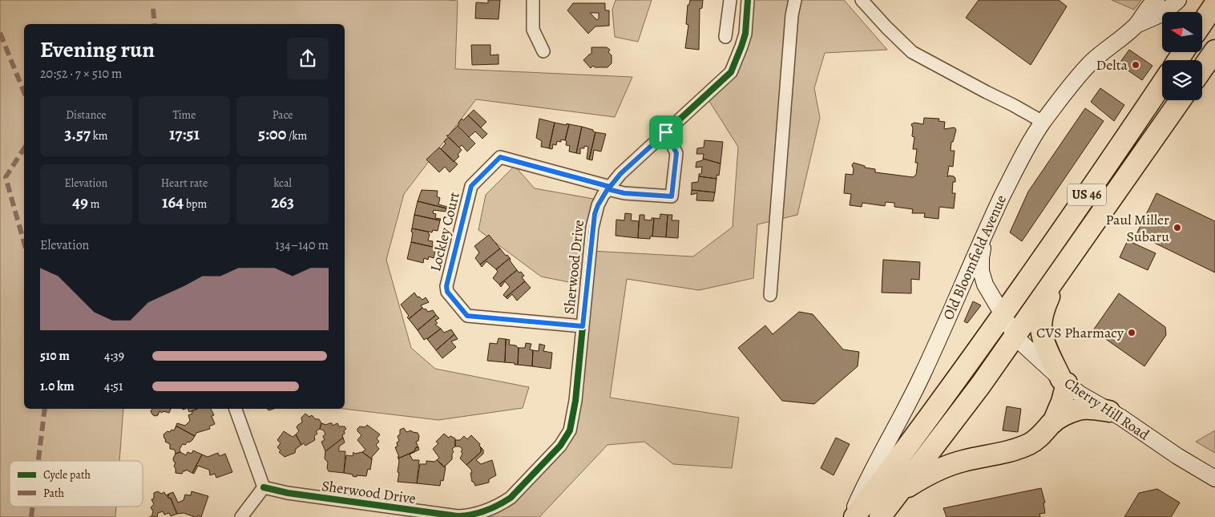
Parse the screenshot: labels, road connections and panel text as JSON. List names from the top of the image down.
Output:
{
  "streets": {
    "highway": ["US 46"],
    "main road": ["Old Bloomfield Avenue", "Cherry Hill Road"],
    "street": ["Lockley Court", "Sherwood Drive"]
  },
  "crossings": [
    ["US 46", "Cherry Hill Road"],
    ["Lockley Court", "Sherwood Drive"],
    ["Old Bloomfield Avenue", "Cherry Hill Road"]
  ],
  "places": ["Delta", "Paul Miller Subaru", "CVS Pharmacy"],
  "legend": ["Cycle path", "Path"],
  "north": "left",
  "page": {
    "heading": ["Evening run", "20:52 · 7 × 510 m"],
    "stats": [
      ["Distance", "3.57 km"],
      ["Time", "17:51"],
      ["Pace", "5:00 /km"],
      ["Elevation", "49 m"],
      ["Heart rate", "164 bpm"],
      ["kcal", "263"]
    ],
    "chart": ["Elevation", "134–140 m"],
    "list": [
      {
        "name": "510 m",
        "note": "4:39"
      },
      {
        "name": "1.0 km",
        "note": "4:51"
      }
    ]
  }
}
